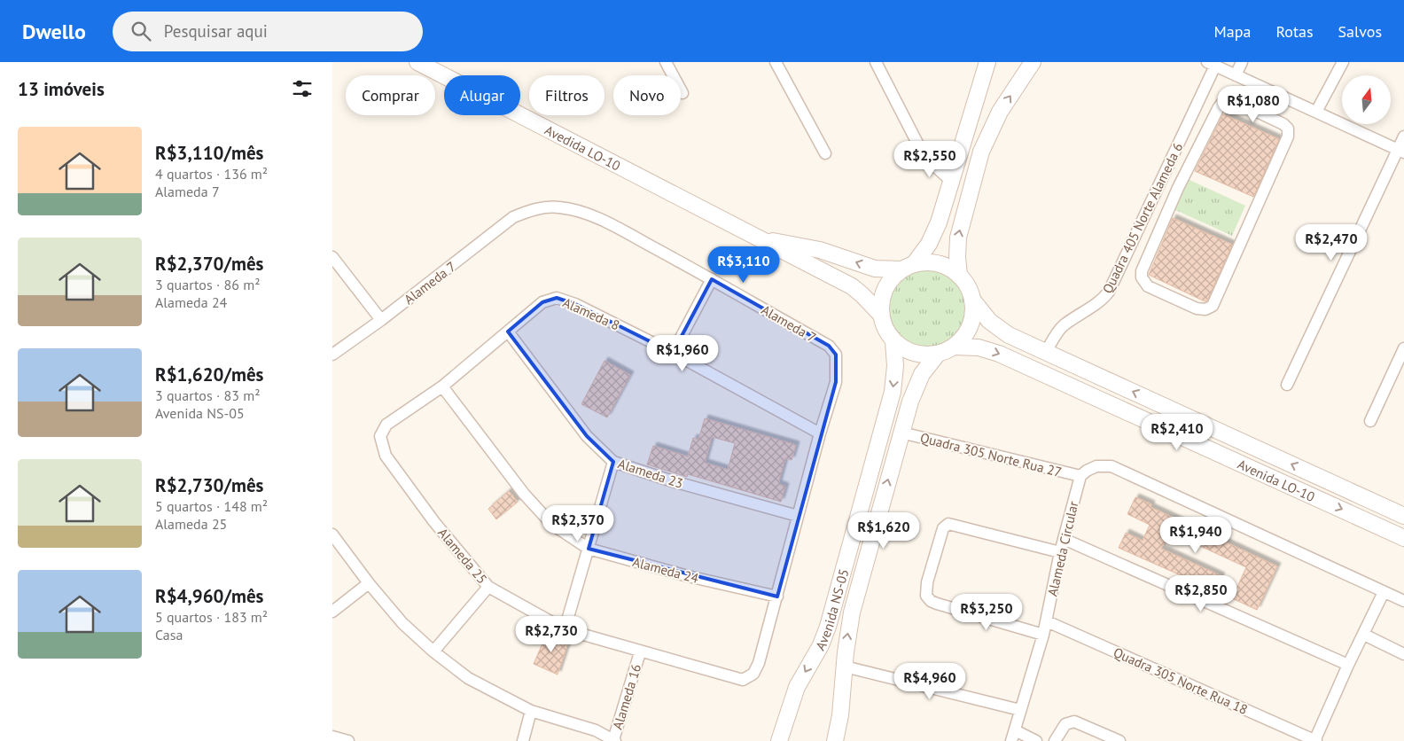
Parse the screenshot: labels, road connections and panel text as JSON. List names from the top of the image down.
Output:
{
  "streets": {
    "street": [
      "Avedida LO-10",
      "Quadra 405 Norte Alameda 6",
      "Alameda 7",
      "Alameda 8",
      "Quadra 305 Norte Rua 27",
      "Alameda 23",
      "Avenida LO-10",
      "Alameda Circular",
      "Alameda 25",
      "Alameda 24",
      "Avenida NS-05",
      "Quadra 305 Norte Rua 18",
      "Alameda 16"
    ]
  },
  "crossings": [
    ["Avedida LO-10", "Avenida LO-10"],
    ["Avedida LO-10", "Avenida NS-05"],
    ["Quadra 405 Norte Alameda 6", "Avenida LO-10"],
    ["Alameda 7", "Alameda 8"],
    ["Alameda 7", "Alameda 23"],
    ["Alameda 7", "Alameda 25"],
    ["Alameda 7", "Alameda 24"],
    ["Alameda 8", "Alameda 23"],
    ["Alameda 8", "Alameda 25"],
    ["Alameda 8", "Alameda 24"],
    ["Quadra 305 Norte Rua 27", "Alameda Circular"],
    ["Quadra 305 Norte Rua 27", "Avenida NS-05"],
    ["Avenida LO-10", "Avenida NS-05"],
    ["Alameda Circular", "Quadra 305 Norte Rua 18"],
    ["Alameda 25", "Alameda 16"]
  ],
  "north": "top",
  "page": {
    "header": "Dwello",
    "search": "Pesquisar aqui",
    "nav": ["Mapa", "Rotas", "Salvos"],
    "heading": "13 imóveis",
    "chip": [
      "Comprar",
      "Alugar",
      "Filtros",
      "Novo"
    ],
    "price": [
      "R$1,080",
      "R$2,550",
      "R$2,470",
      "R$3,110",
      "R$1,960",
      "R$2,410",
      "R$2,370",
      "R$1,620",
      "R$1,940",
      "R$2,850",
      "R$3,250",
      "R$2,730",
      "R$4,960"
    ],
    "list": [
      {
        "name": "R$3,110/mês",
        "note": "4 quartos · 136 m² · Alameda 7"
      },
      {
        "name": "R$2,370/mês",
        "note": "3 quartos · 86 m² · Alameda 24"
      },
      {
        "name": "R$1,620/mês",
        "note": "3 quartos · 83 m² · Avenida NS-05"
      },
      {
        "name": "R$2,730/mês",
        "note": "5 quartos · 148 m² · Alameda 25"
      },
      {
        "name": "R$4,960/mês",
        "note": "5 quartos · 183 m² · Casa"
      }
    ]
  }
}
